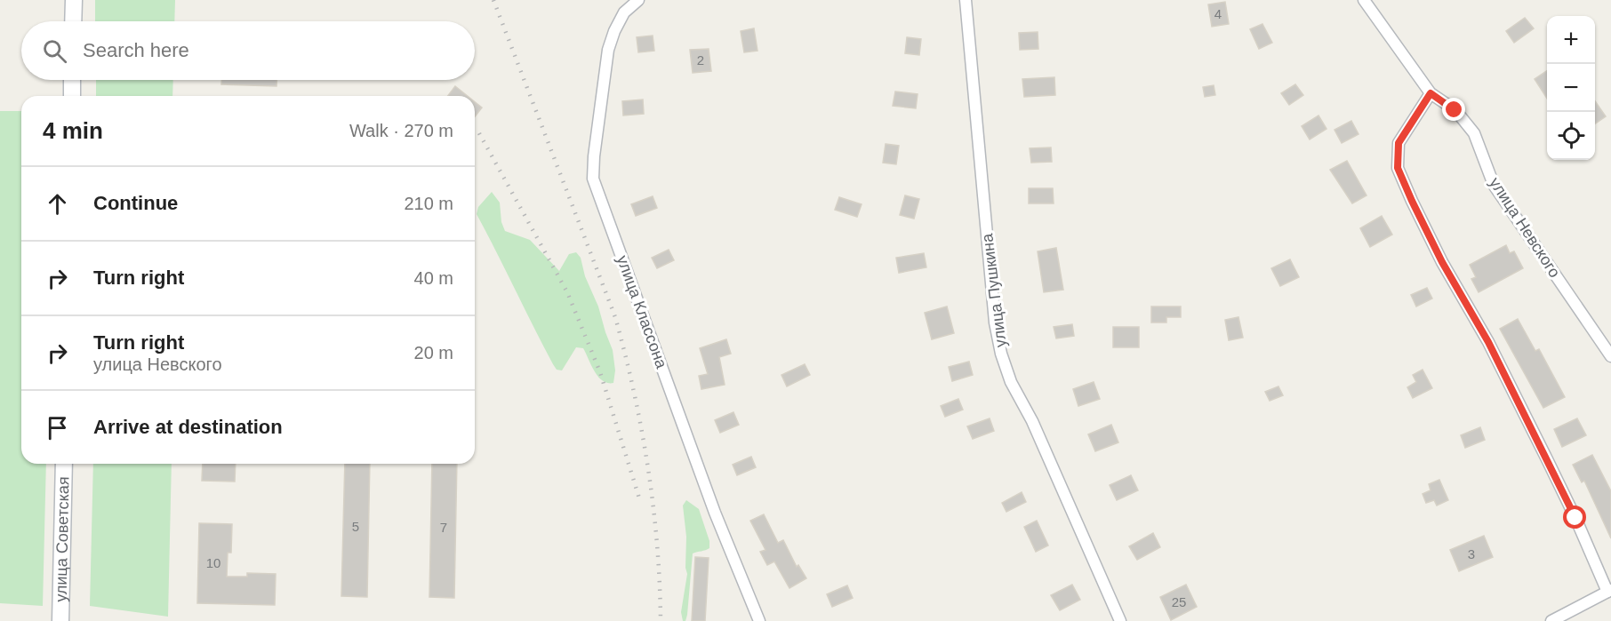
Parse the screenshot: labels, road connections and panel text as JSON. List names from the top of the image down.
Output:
{
  "streets": {
    "street": [
      "улица Невского",
      "улица Пушкина",
      "улица Классона",
      "улица Советская"
    ]
  },
  "house_numbers": [
    "4",
    "2",
    "5",
    "7",
    "3",
    "10",
    "25"
  ],
  "page": {
    "map_buttons": ["+", "−"],
    "search": "Search here",
    "heading": ["4 min", "Walk · 270 m"],
    "list": [
      ["Continue", "210 m"],
      ["Turn right", "40 m"],
      ["Turn right", "улица Невского", "20 m"],
      "Arrive at destination"
    ]
  }
}
